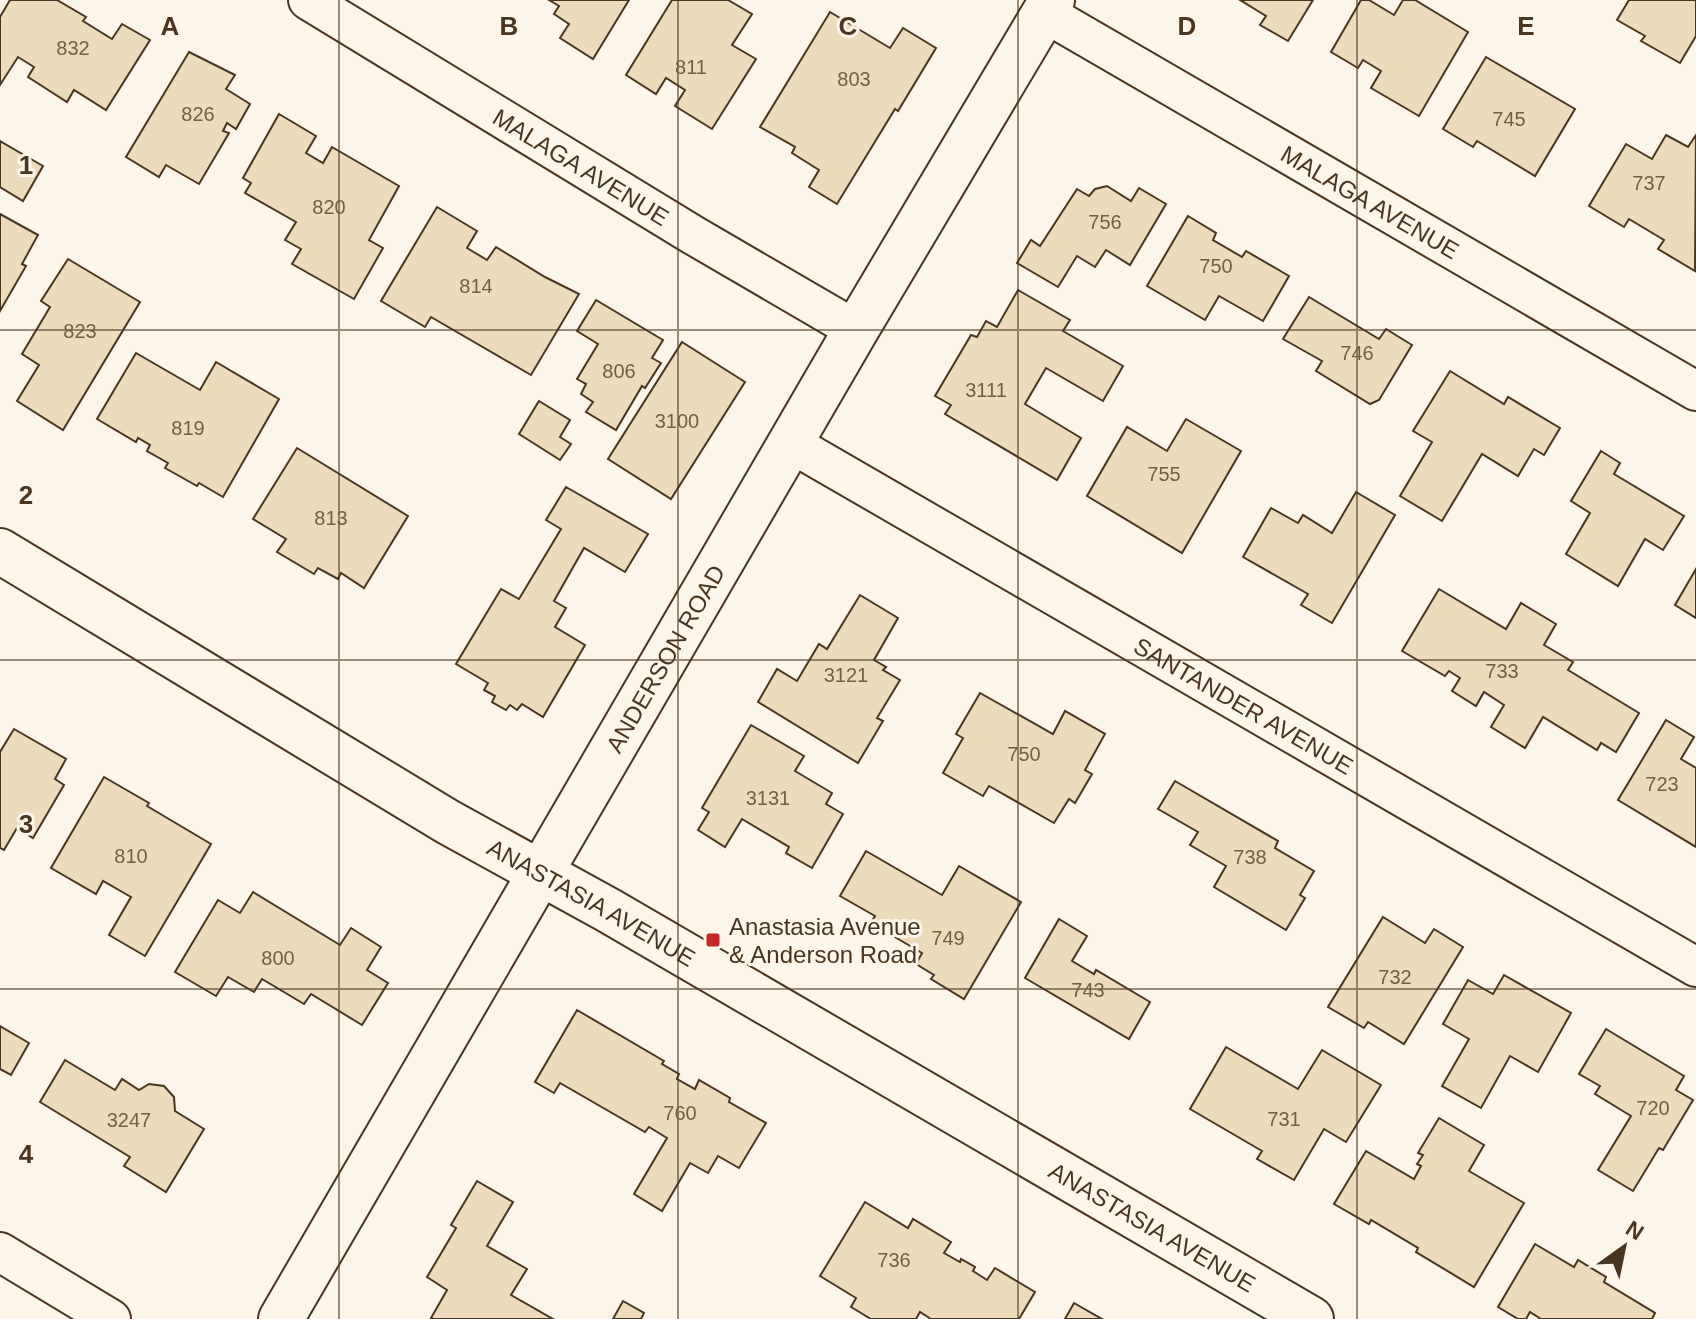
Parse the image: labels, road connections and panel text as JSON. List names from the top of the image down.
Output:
{
  "streets": {
    "street": [
      "MALAGA AVENUE",
      "ANDERSON ROAD",
      "SANTANDER AVENUE",
      "ANASTASIA AVENUE"
    ]
  },
  "crossings": [
    ["MALAGA AVENUE", "ANDERSON ROAD"],
    ["ANDERSON ROAD", "SANTANDER AVENUE"],
    ["ANDERSON ROAD", "ANASTASIA AVENUE"]
  ],
  "places": {
    "transit": ["Anastasia Avenue & Anderson Road"]
  },
  "house_numbers": [
    "832",
    "811",
    "803",
    "826",
    "745",
    "737",
    "820",
    "756",
    "750",
    "814",
    "823",
    "746",
    "806",
    "3111",
    "3100",
    "819",
    "755",
    "813",
    "733",
    "3121",
    "750",
    "723",
    "3131",
    "810",
    "738",
    "749",
    "800",
    "732",
    "743",
    "720",
    "760",
    "731",
    "3247",
    "736"
  ],
  "north": "top right",
  "grid": {
    "columns": [
      "A",
      "B",
      "C",
      "D",
      "E"
    ],
    "rows": [
      "1",
      "2",
      "3",
      "4"
    ]
  }
}
